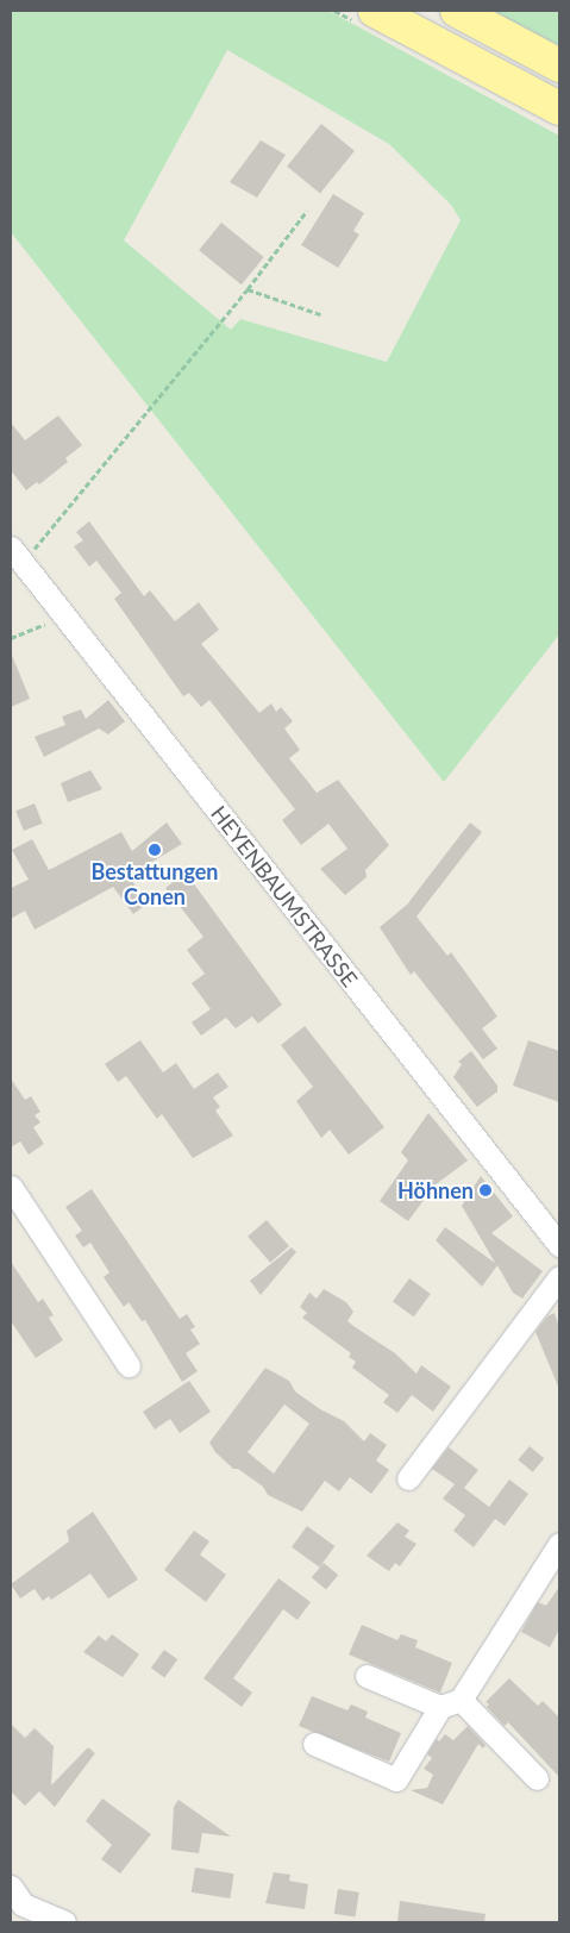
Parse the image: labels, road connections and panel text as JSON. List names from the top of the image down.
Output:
{
  "streets": {
    "street": ["HEYENBAUMSTRASSE"]
  },
  "places": ["Bestattungen Conen", "Höhnen"]
}
